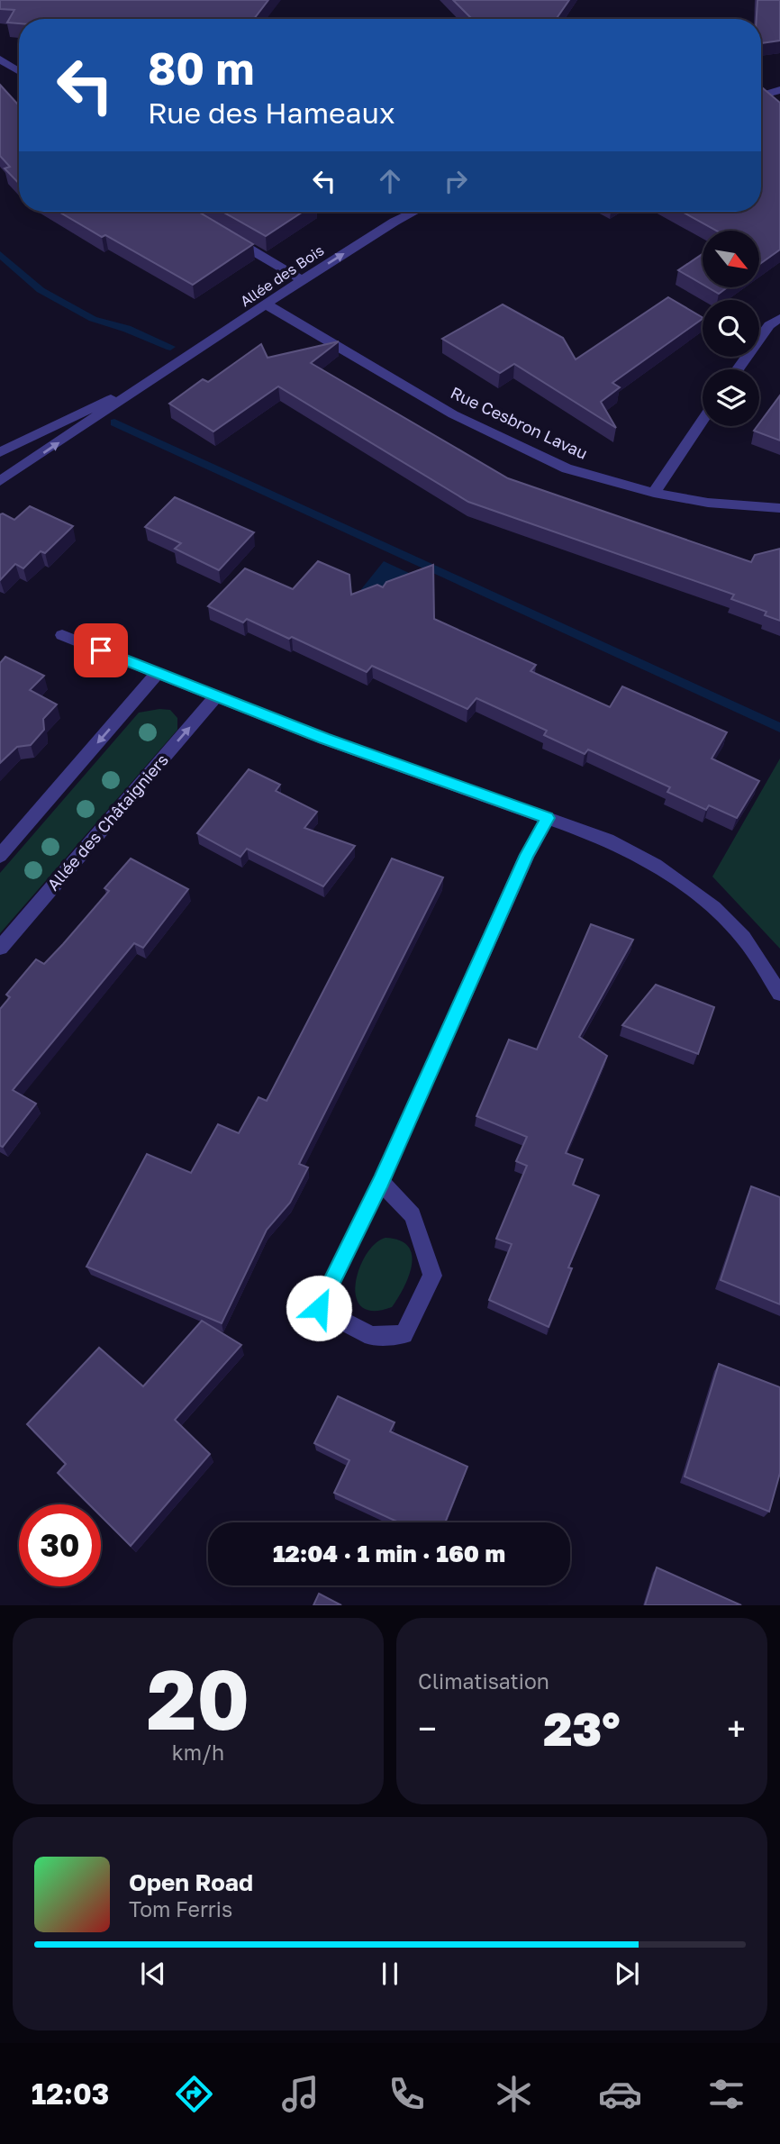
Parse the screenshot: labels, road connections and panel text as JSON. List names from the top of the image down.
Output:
{
  "streets": {
    "street": ["Allée des Bois", "Rue Cesbron Lavau", "Allée des Châtaigniers"]
  },
  "crossings": [
    ["Allée des Bois", "Rue Cesbron Lavau"]
  ],
  "north": "bottom right",
  "page": {
    "turn": ["80 m", "Rue des Hameaux"],
    "limit": "30",
    "trip": "12:04 · 1 min · 160 m",
    "tile": [
      ["20", "km/h"],
      "Climatisation"
    ],
    "heat": ["−", "23°", "+"],
    "song": ["Open Road", "Tom Ferris"],
    "tabs": "12:03"
  }
}
